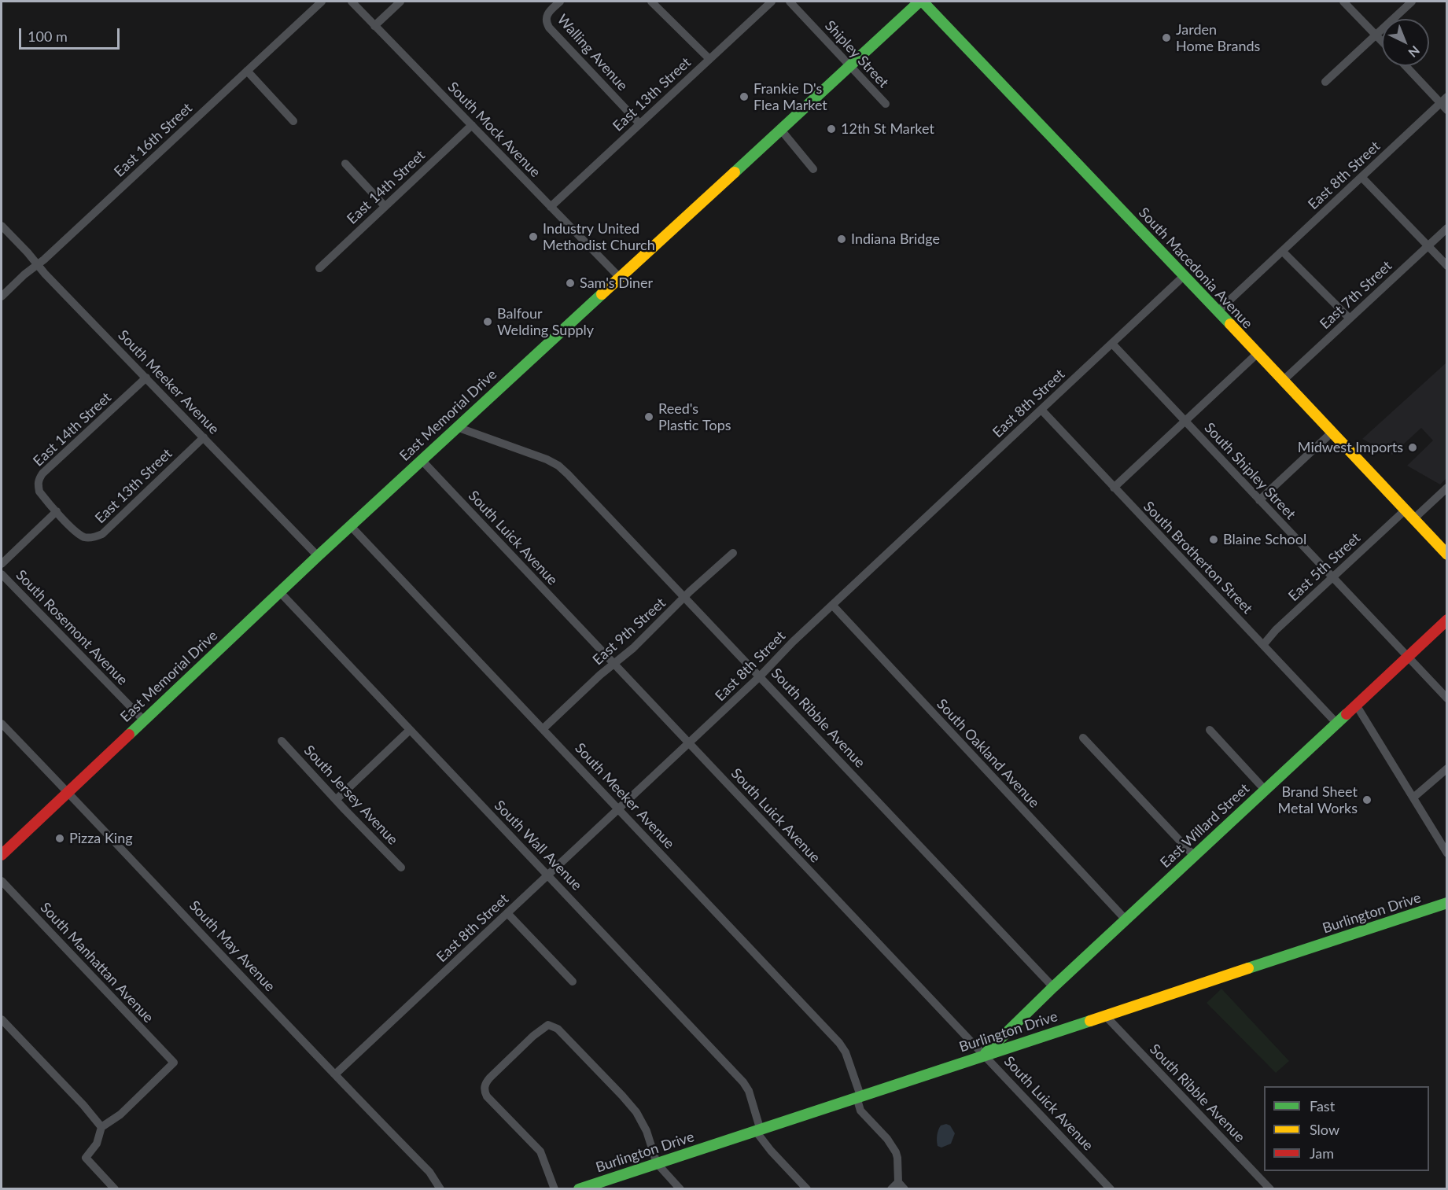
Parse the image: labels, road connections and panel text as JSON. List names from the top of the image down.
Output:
{
  "streets": {
    "street": [
      "Walling Avenue",
      "Shipley Street",
      "East 13th Street",
      "South Mock Avenue",
      "East 16th Street",
      "East 8th Street",
      "East 14th Street",
      "South Macedonia Avenue",
      "East 7th Street",
      "South Meeker Avenue",
      "East Memorial Drive",
      "South Shipley Street",
      "South Luick Avenue",
      "South Brotherton Street",
      "East 5th Street",
      "South Rosemont Avenue",
      "East 9th Street",
      "South Ribble Avenue",
      "South Oakland Avenue",
      "South Jersey Avenue",
      "East Willard Street",
      "South Wall Avenue",
      "Burlington Drive",
      "South May Avenue",
      "South Manhattan Avenue"
    ]
  },
  "crossings": [
    ["Walling Avenue", "East 13th Street"],
    ["Shipley Street", "East Memorial Drive"],
    ["East 13th Street", "South Mock Avenue"],
    ["East 13th Street", "East 14th Street"],
    ["East 13th Street", "South Meeker Avenue"],
    ["South Mock Avenue", "East 14th Street"],
    ["South Mock Avenue", "East Memorial Drive"],
    ["East 16th Street", "South Meeker Avenue"],
    ["East 8th Street", "South Macedonia Avenue"],
    ["East 8th Street", "South Meeker Avenue"],
    ["East 8th Street", "South Shipley Street"],
    ["East 8th Street", "South Luick Avenue"],
    ["East 8th Street", "South Brotherton Street"],
    ["East 8th Street", "South Ribble Avenue"],
    ["East 8th Street", "South Oakland Avenue"],
    ["East 8th Street", "South Wall Avenue"],
    ["East 8th Street", "South May Avenue"],
    ["East 14th Street", "South Meeker Avenue"],
    ["South Macedonia Avenue", "East 7th Street"],
    ["South Macedonia Avenue", "East Memorial Drive"],
    ["South Macedonia Avenue", "East 5th Street"],
    ["South Meeker Avenue", "East Memorial Drive"],
    ["South Meeker Avenue", "East 9th Street"],
    ["South Meeker Avenue", "Burlington Drive"],
    ["East Memorial Drive", "South Luick Avenue"],
    ["East Memorial Drive", "South Rosemont Avenue"],
    ["East Memorial Drive", "South Ribble Avenue"],
    ["East Memorial Drive", "South Wall Avenue"],
    ["East Memorial Drive", "South May Avenue"],
    ["South Shipley Street", "East 5th Street"],
    ["South Shipley Street", "East Willard Street"],
    ["South Luick Avenue", "East 9th Street"],
    ["South Luick Avenue", "East Willard Street"],
    ["South Luick Avenue", "Burlington Drive"],
    ["South Brotherton Street", "East 5th Street"],
    ["South Brotherton Street", "East Willard Street"],
    ["East 9th Street", "South Ribble Avenue"],
    ["South Ribble Avenue", "East Willard Street"],
    ["South Ribble Avenue", "Burlington Drive"],
    ["South Oakland Avenue", "East Willard Street"],
    ["East Willard Street", "Burlington Drive"],
    ["South Wall Avenue", "Burlington Drive"]
  ],
  "places": [
    "Jarden Home Brands",
    "Frankie D's Flea Market",
    "12th St Market",
    "Industry United Methodist Church",
    "Indiana Bridge",
    "Sam's Diner",
    "Balfour Welding Supply",
    "Reed's Plastic Tops",
    "Midwest Imports",
    "Blaine School",
    "Brand Sheet Metal Works",
    "Pizza King"
  ],
  "legend": ["Fast", "Slow", "Jam"],
  "scale_bar": "100 m",
  "north": "bottom right"
}
